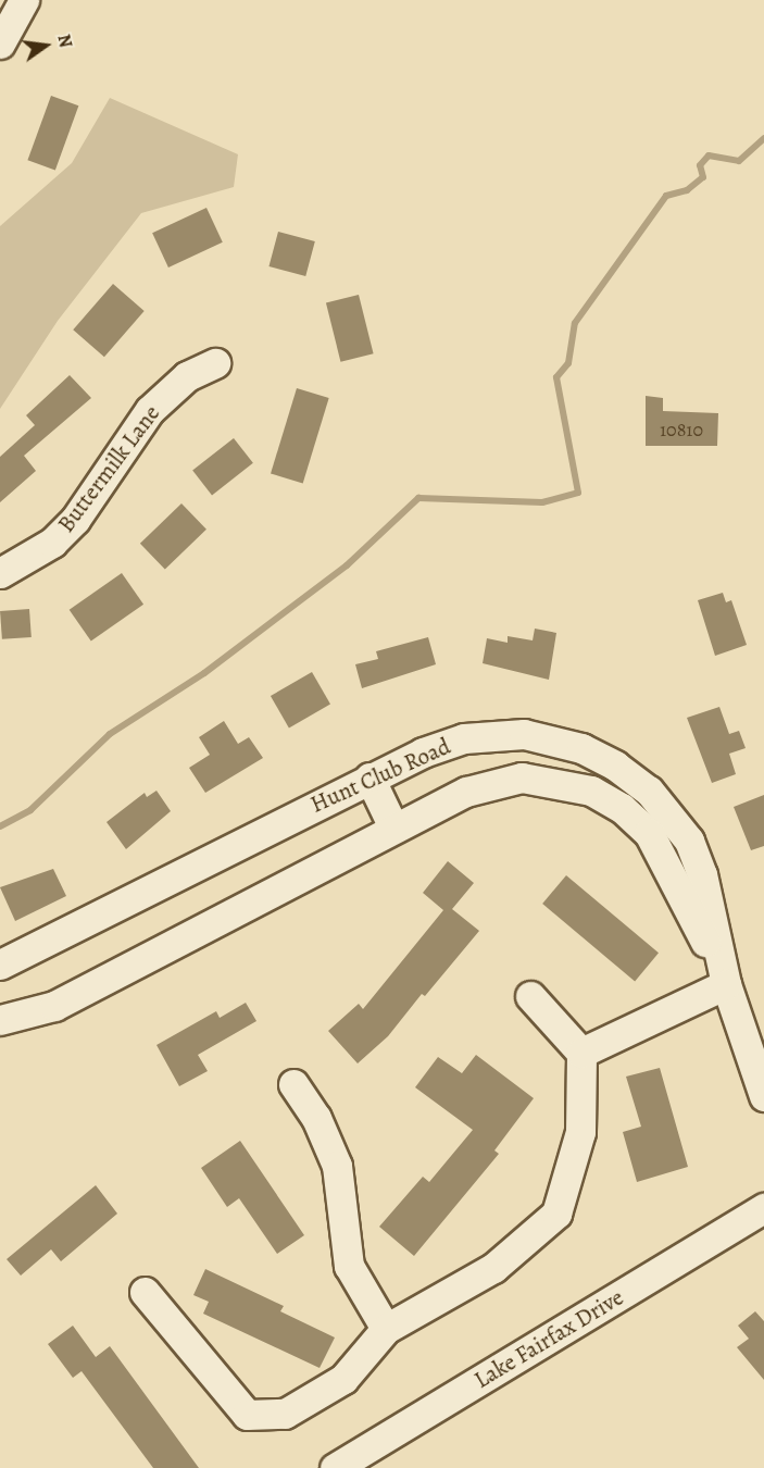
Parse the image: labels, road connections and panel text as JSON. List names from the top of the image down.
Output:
{
  "streets": {
    "street": ["Buttermilk Lane", "Hunt Club Road", "Lake Fairfax Drive"]
  },
  "house_numbers": ["10810"],
  "north": "right"
}
